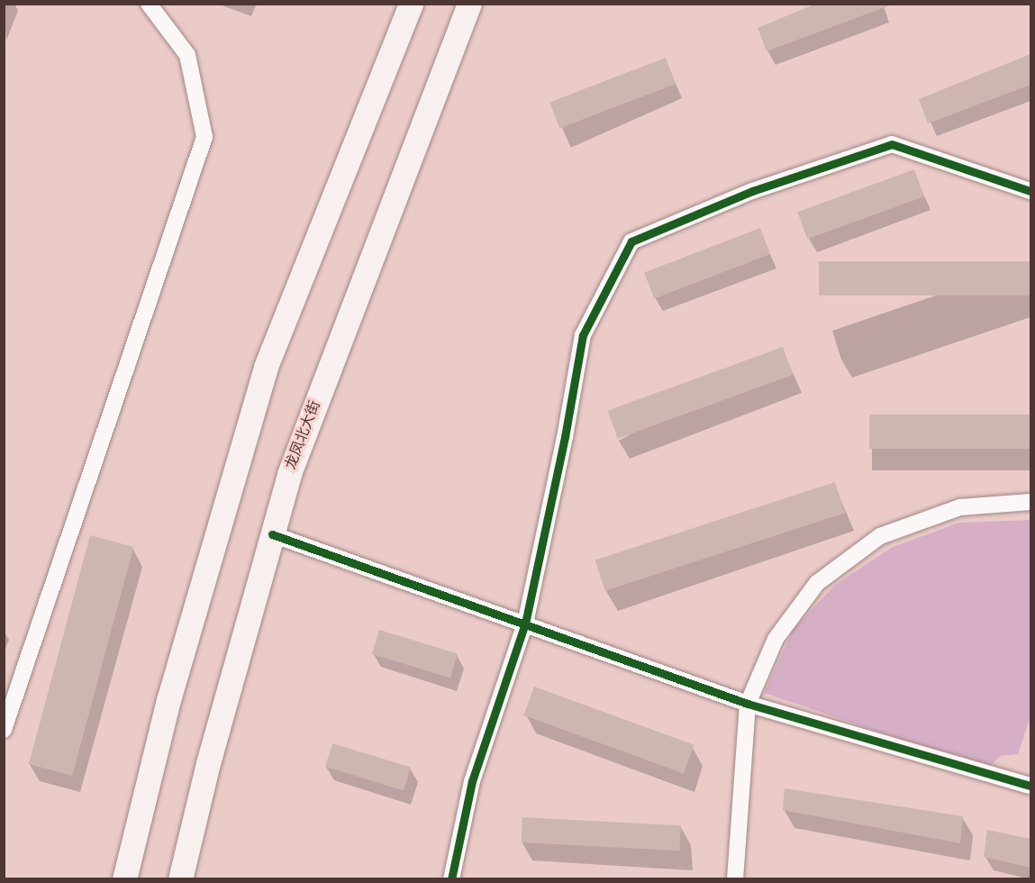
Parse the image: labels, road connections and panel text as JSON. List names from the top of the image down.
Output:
{
  "streets": {
    "main road": ["龙凤北大街"]
  }
}
